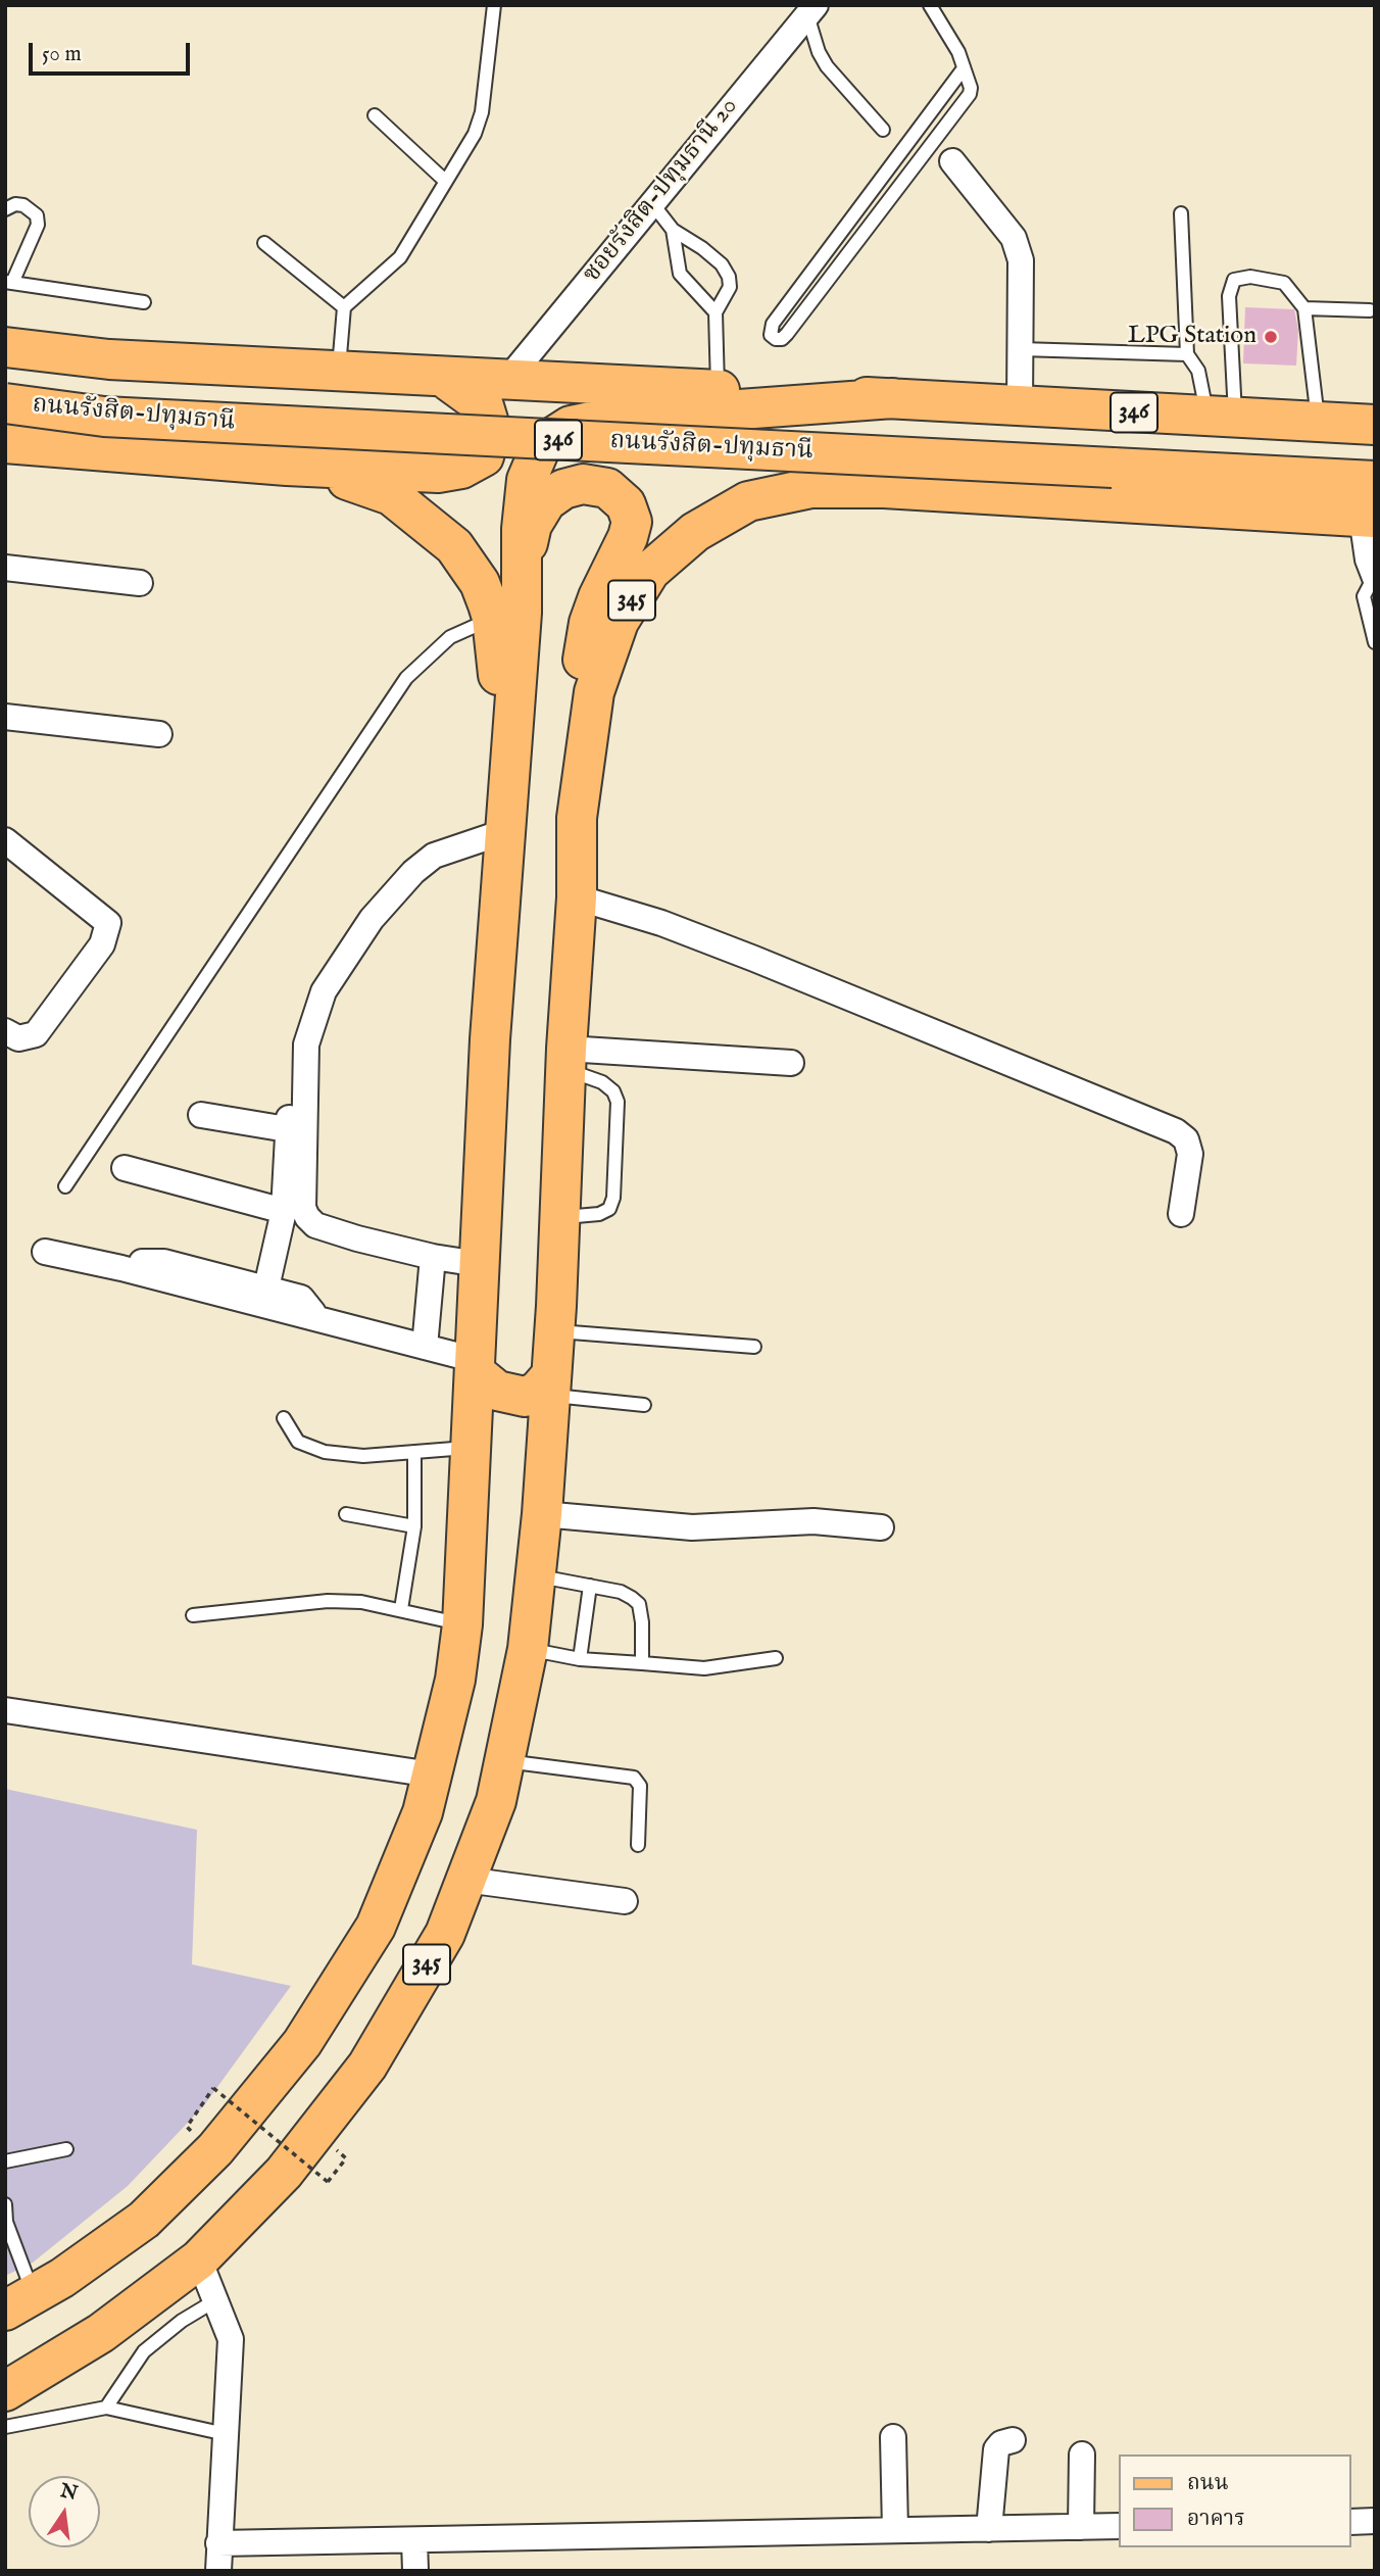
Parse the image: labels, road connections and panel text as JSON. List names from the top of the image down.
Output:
{
  "streets": {
    "main road": ["346", "ถนนรังสิต-ปทุมธานี", "345"],
    "street": ["ซอยรังสิต-ปทุมธานี 20"]
  },
  "crossings": [
    ["ซอยรังสิต-ปทุมธานี 20", "346"],
    ["346", "345"]
  ],
  "places": ["LPG Station"],
  "legend": ["ถนน", "อาคาร"],
  "scale_bar": "50 m",
  "north": "top"
}
